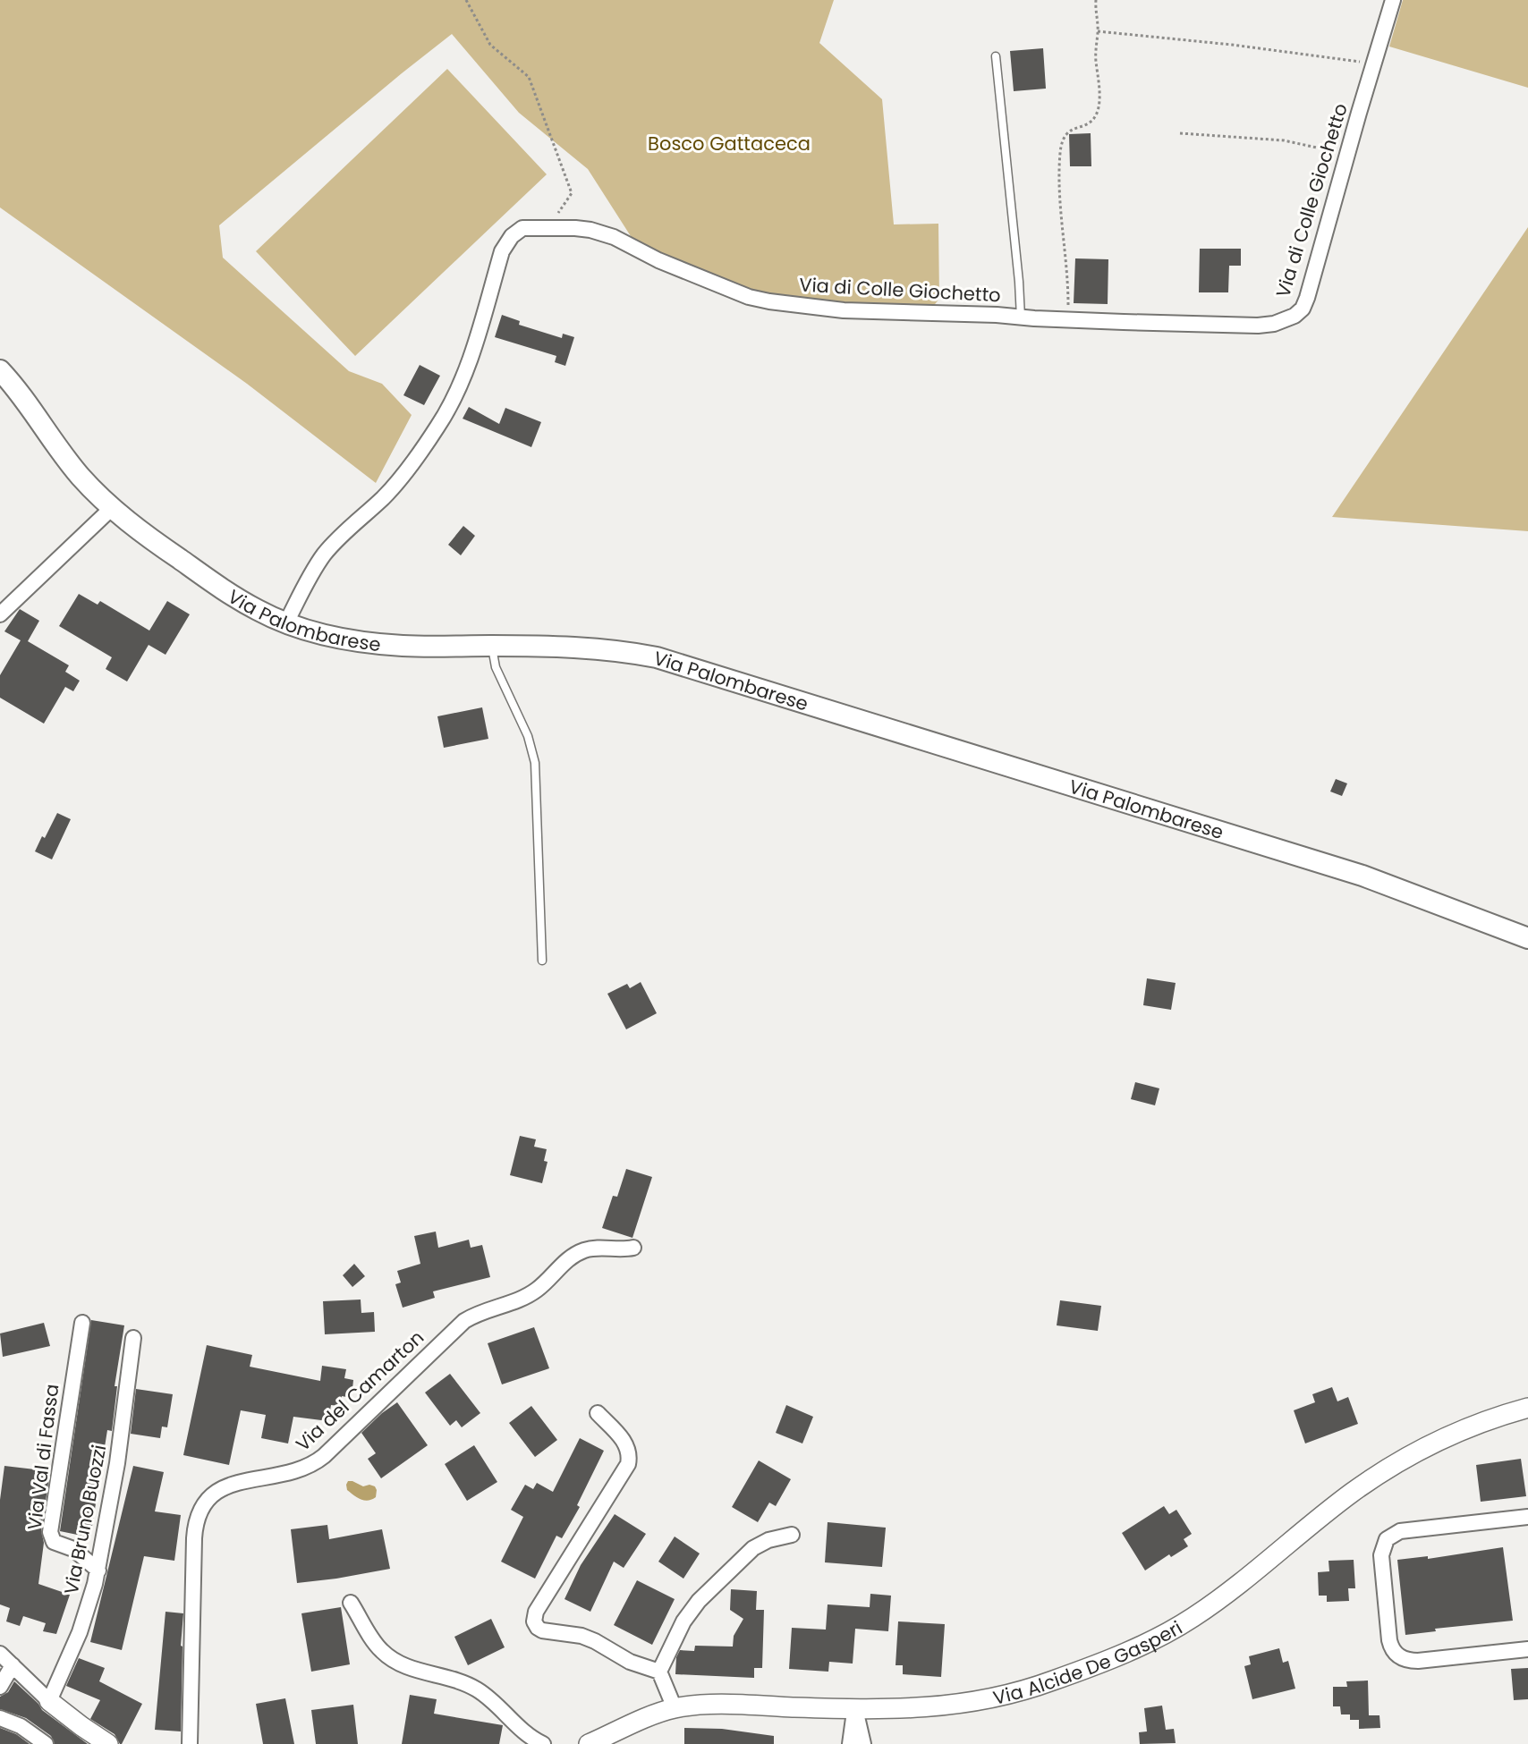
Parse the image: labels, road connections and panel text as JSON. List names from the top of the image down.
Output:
{
  "streets": {
    "main road": ["Via Palombarese"],
    "street": [
      "Via di Colle Giochetto",
      "Via del Camarton",
      "Via Val di Fassa",
      "Via Bruno Buozzi",
      "Via Alcide De Gasperi"
    ]
  },
  "crossings": [
    ["Via di Colle Giochetto", "Via Palombarese"],
    ["Via Val di Fassa", "Via Bruno Buozzi"]
  ],
  "parks": ["Bosco Gattaceca"]
}
